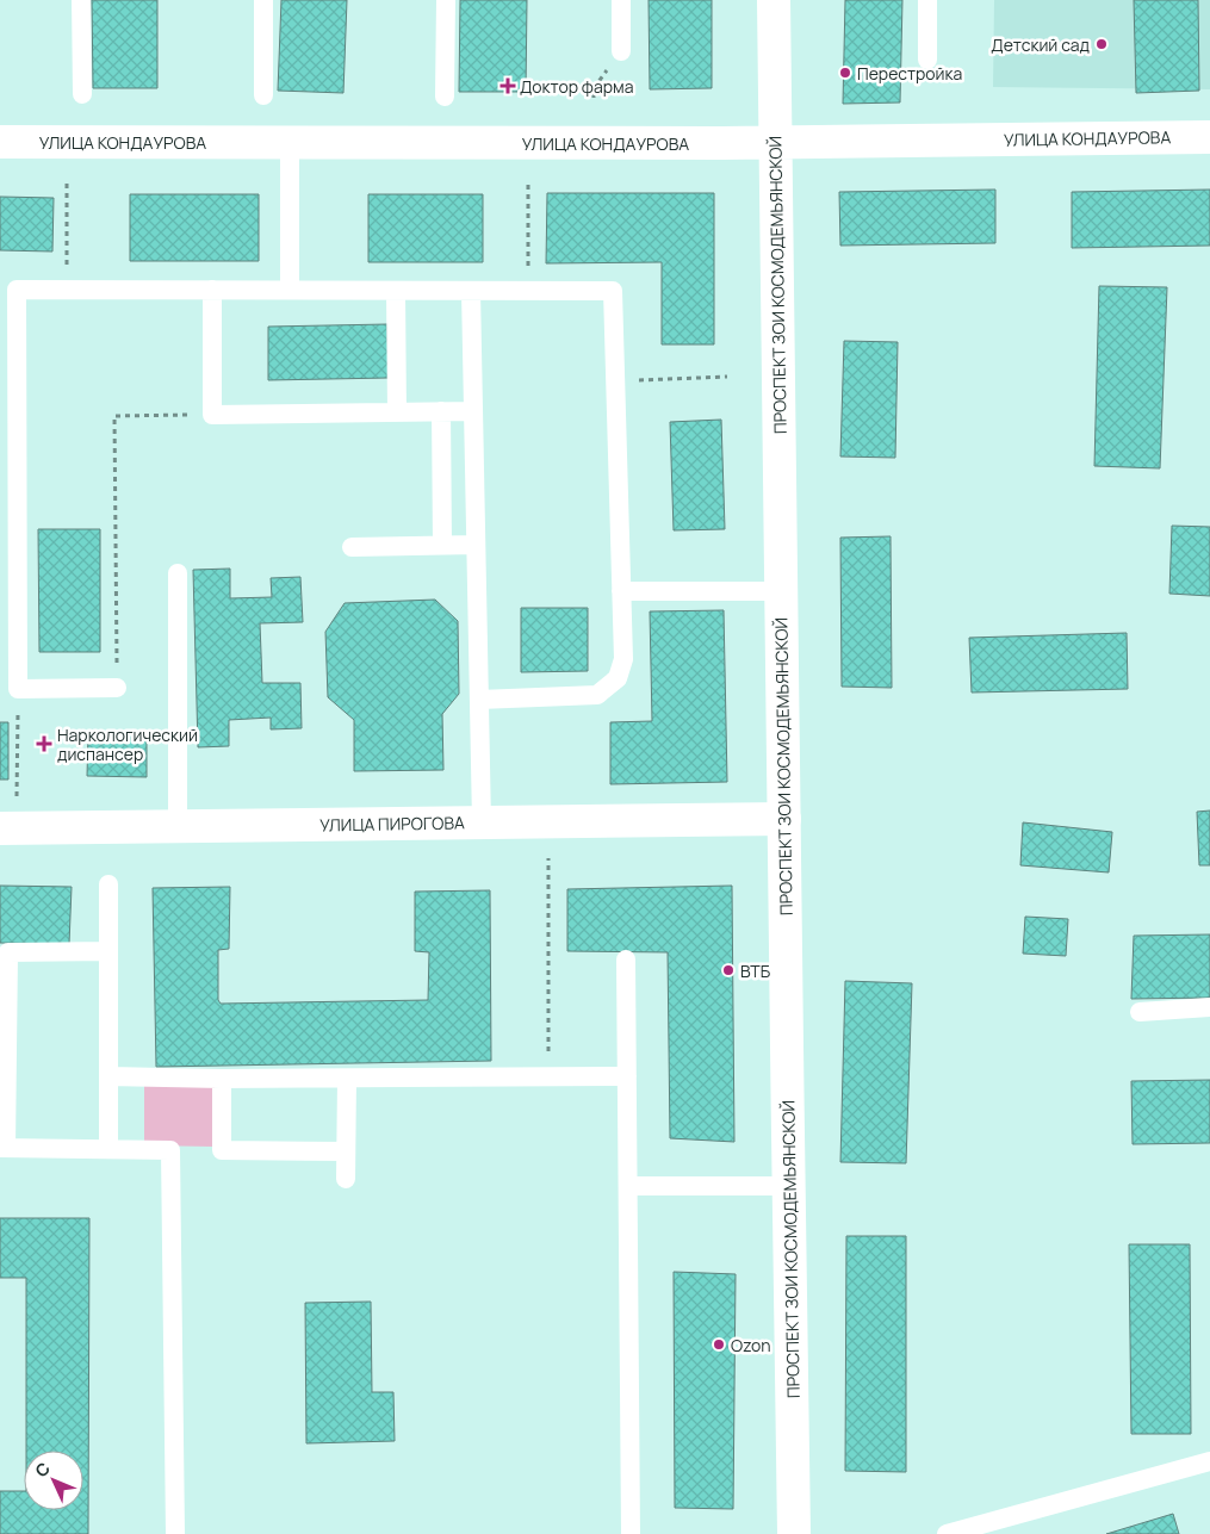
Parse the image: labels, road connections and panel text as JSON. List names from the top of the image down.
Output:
{
  "streets": {
    "street": ["УЛИЦА КОНДАУРОВА", "ПРОСПЕКТ ЗОИ КОСМОДЕМЬЯНСКОЙ", "УЛИЦА ПИРОГОВА"]
  },
  "crossings": [
    ["УЛИЦА КОНДАУРОВА", "ПРОСПЕКТ ЗОИ КОСМОДЕМЬЯНСКОЙ"],
    ["ПРОСПЕКТ ЗОИ КОСМОДЕМЬЯНСКОЙ", "УЛИЦА ПИРОГОВА"]
  ],
  "places": {
    "other": [
      "Детский сад",
      "Перестройка",
      "ВТБ",
      "Ozon"
    ],
    "health": ["Доктор фарма", "Наркологический диспансер"]
  },
  "north": "top left"
}
